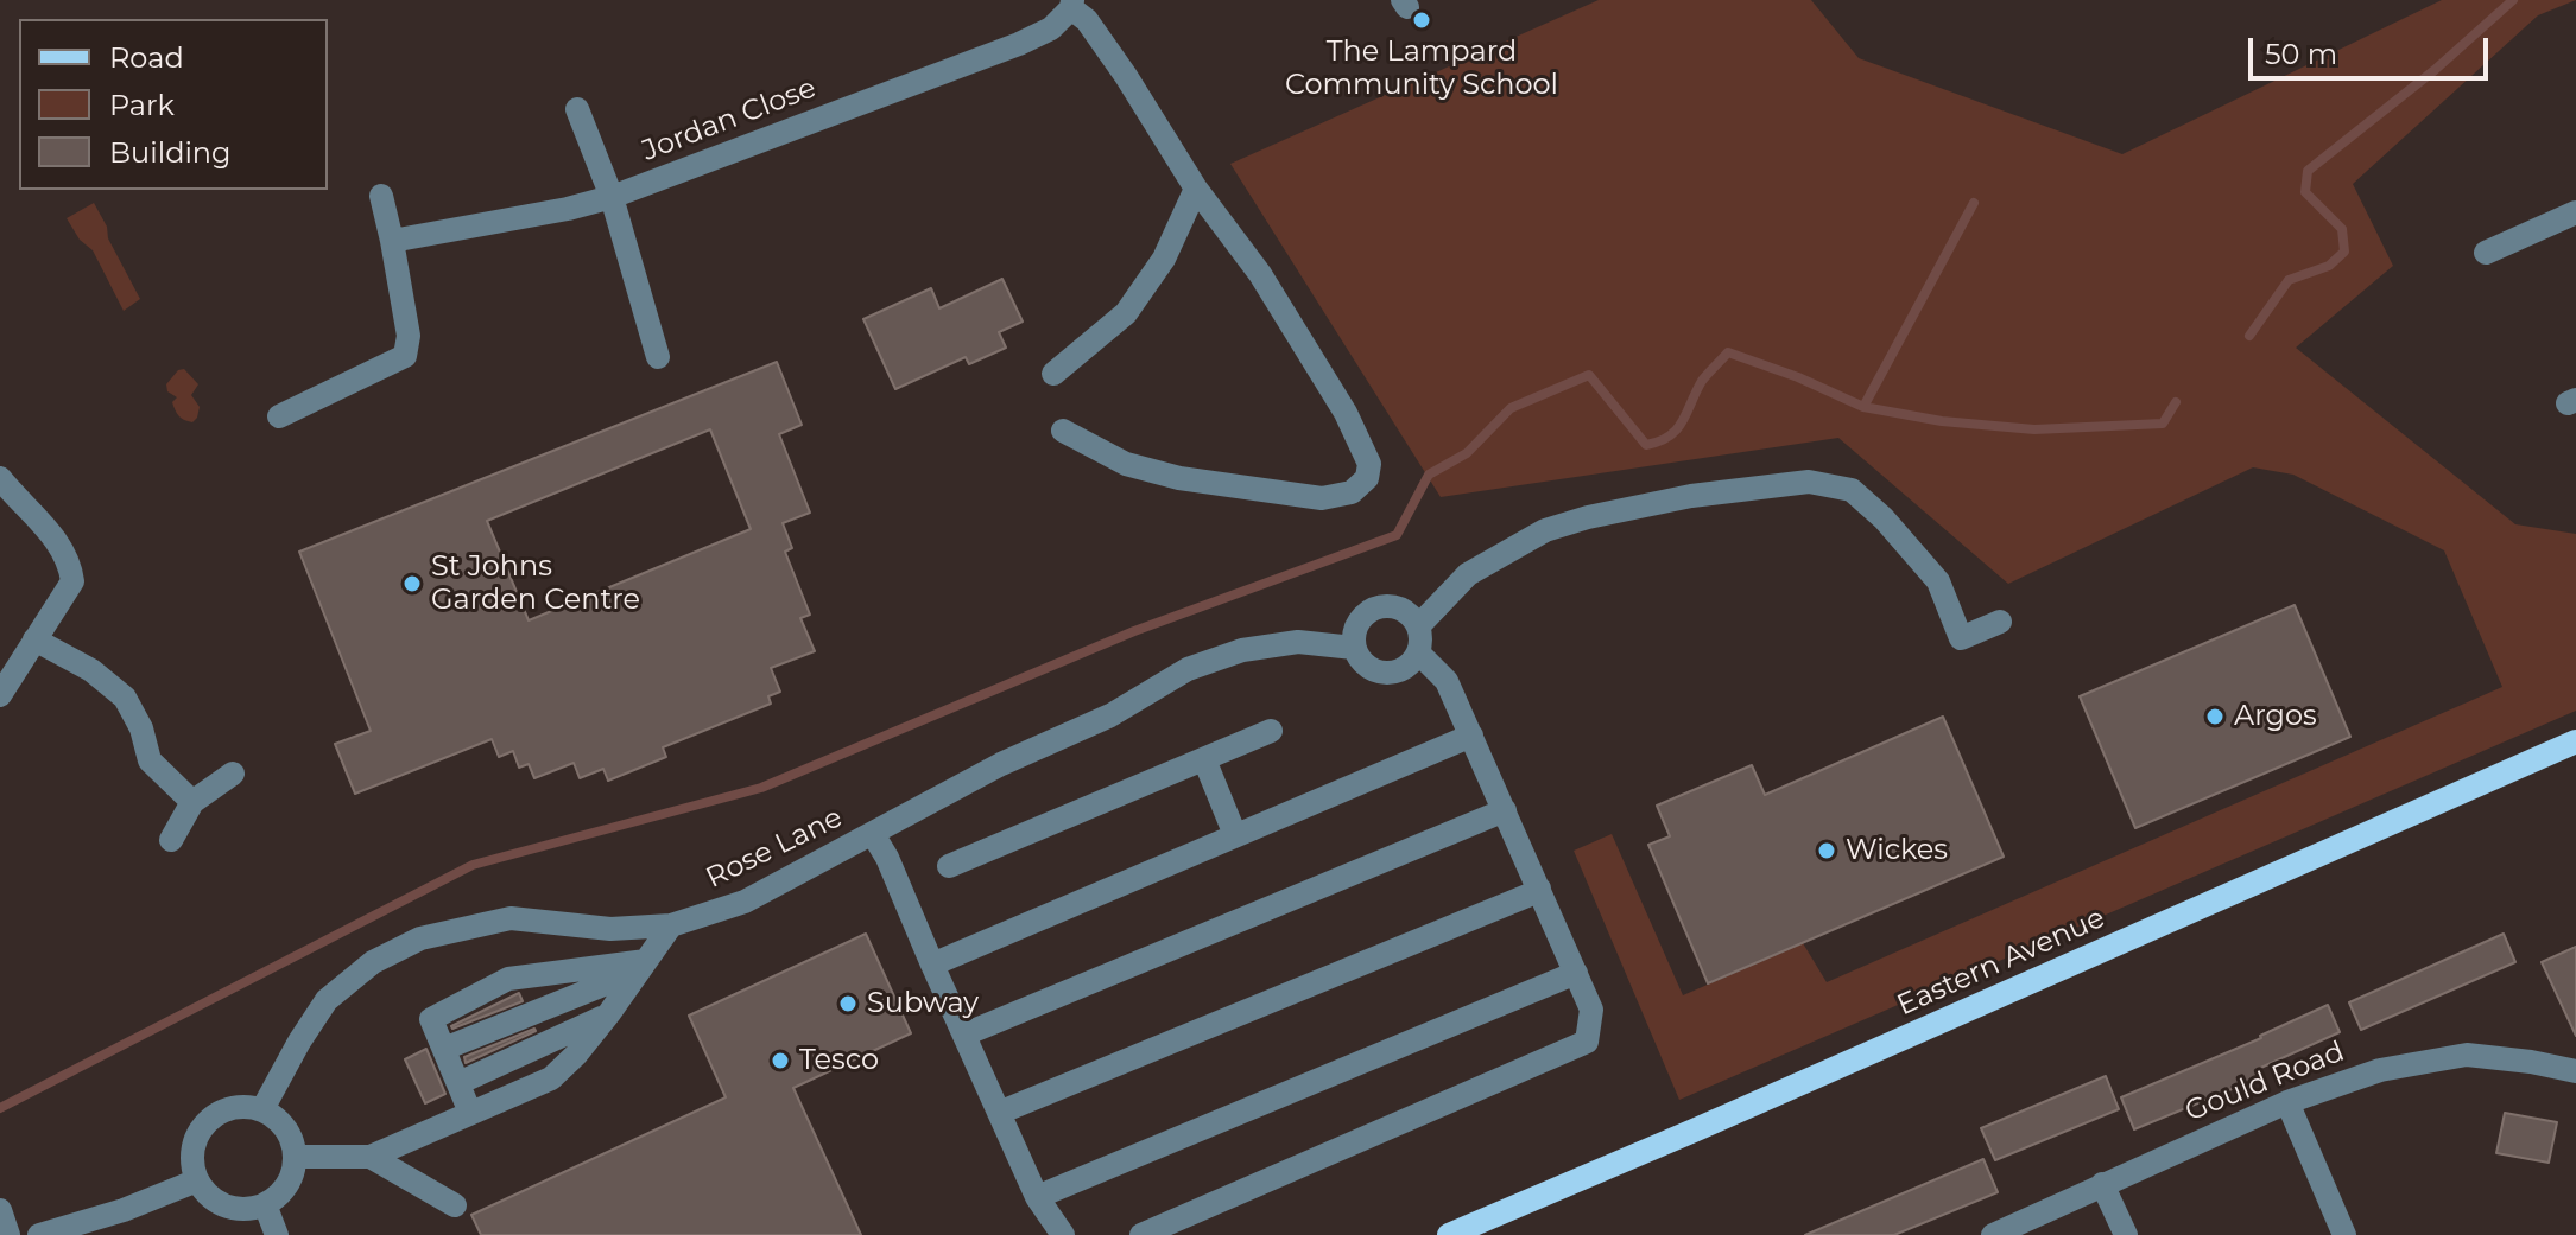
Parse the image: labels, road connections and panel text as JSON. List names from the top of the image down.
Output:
{
  "streets": {
    "main road": ["Eastern Avenue"],
    "street": ["Jordan Close", "Rose Lane", "Gould Road"]
  },
  "places": [
    "The Lampard Community School",
    "St Johns Garden Centre",
    "Argos",
    "Wickes",
    "Subway",
    "Tesco"
  ],
  "legend": ["Road", "Park", "Building"],
  "scale_bar": "50 m"
}
